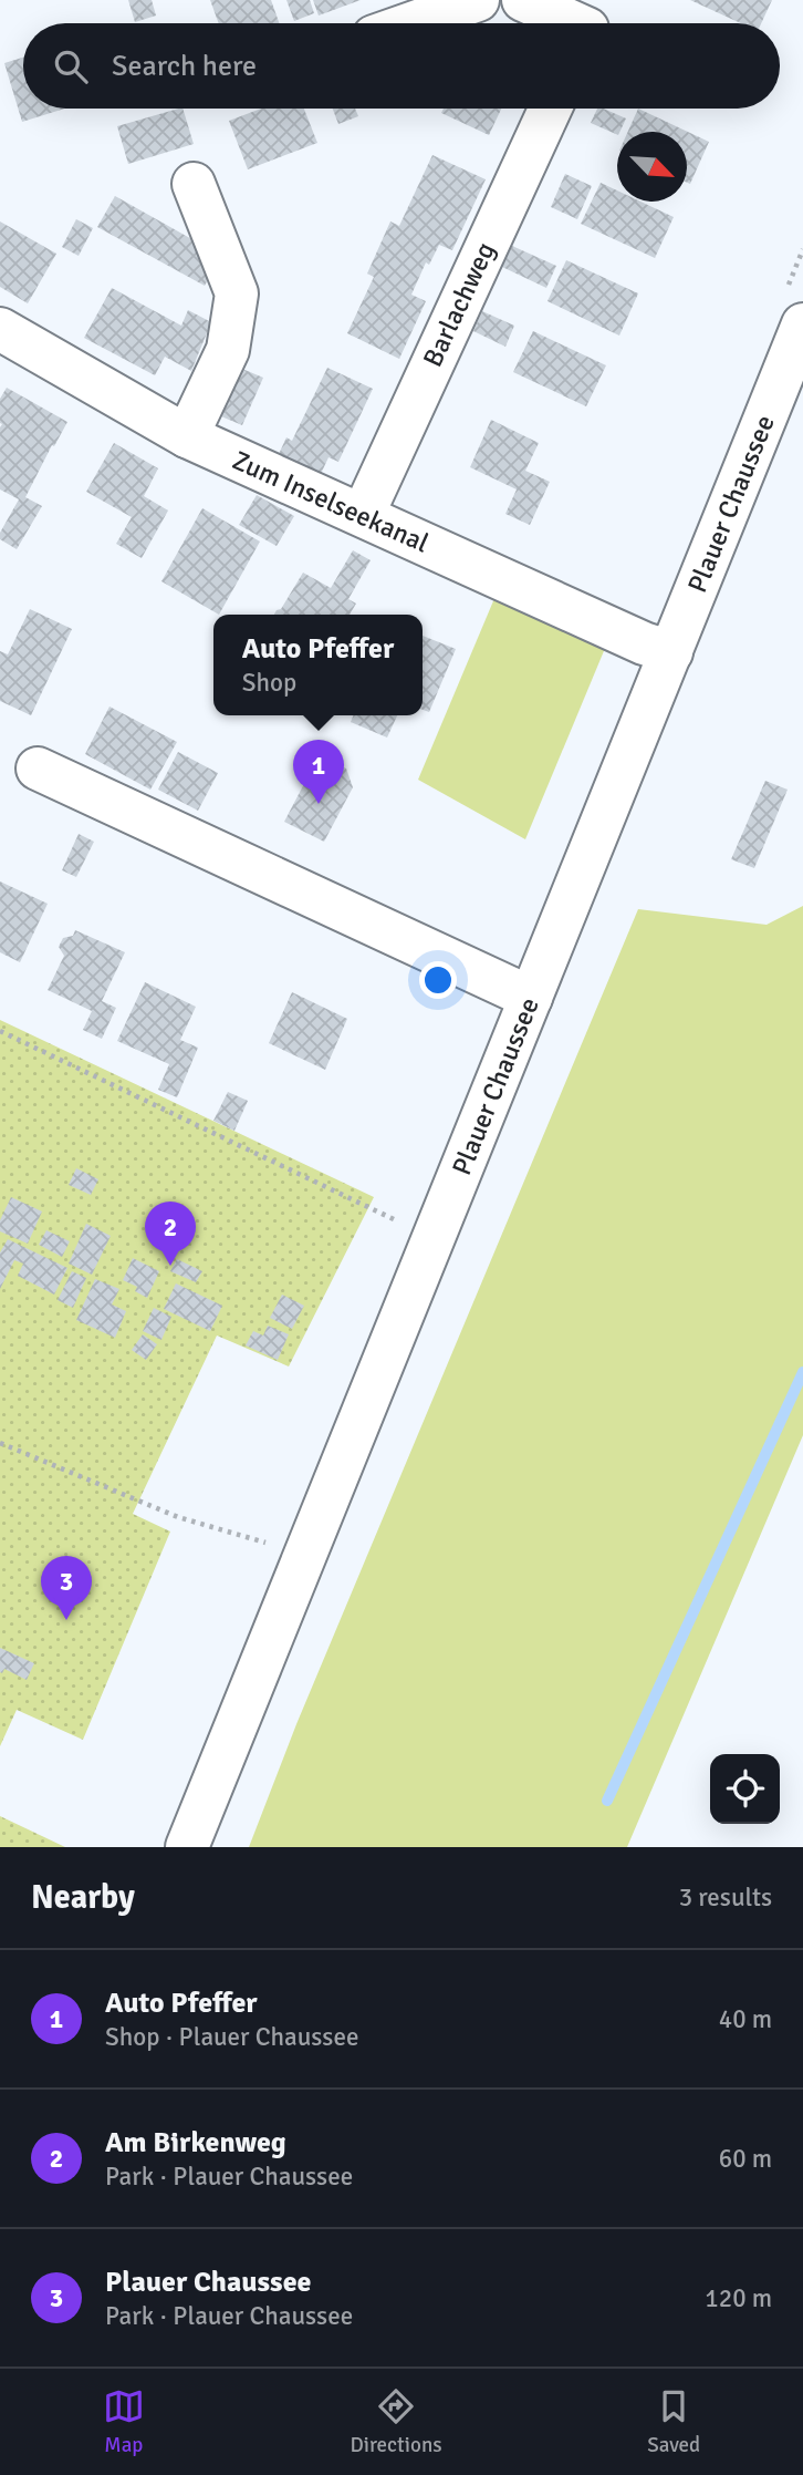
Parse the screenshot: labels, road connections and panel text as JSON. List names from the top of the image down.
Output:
{
  "streets": {
    "main road": ["Barlachweg", "Zum Inselseekanal", "Plauer Chaussee"]
  },
  "crossings": [
    ["Barlachweg", "Zum Inselseekanal"],
    ["Zum Inselseekanal", "Plauer Chaussee"]
  ],
  "north": "bottom right",
  "page": {
    "search": "Search here",
    "popup": ["Auto Pfeffer", "Shop"],
    "pins": ["1", "2", "3"],
    "heading": ["Nearby", "3 results"],
    "list": [
      {
        "mark": "1",
        "name": "Auto Pfeffer",
        "note": "Shop · Plauer Chaussee",
        "value": "40 m"
      },
      {
        "mark": "2",
        "name": "Am Birkenweg",
        "note": "Park · Plauer Chaussee",
        "value": "60 m"
      },
      {
        "mark": "3",
        "name": "Plauer Chaussee",
        "note": "Park · Plauer Chaussee",
        "value": "120 m"
      }
    ],
    "nav": ["Map", "Directions", "Saved"]
  }
}
